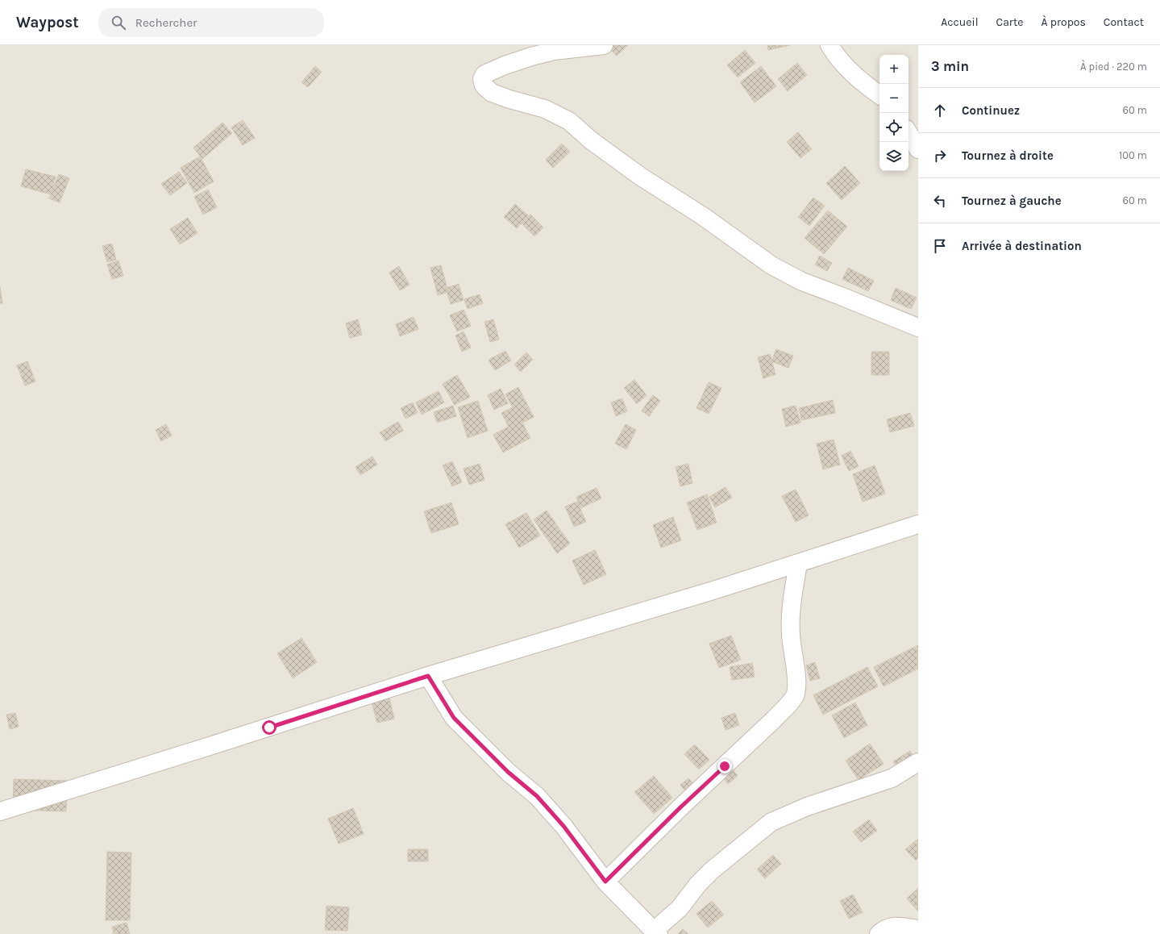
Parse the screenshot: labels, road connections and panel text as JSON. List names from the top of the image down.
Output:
{
  "page": {
    "header": "Waypost",
    "search": "Rechercher",
    "nav": [
      "Accueil",
      "Carte",
      "À propos",
      "Contact"
    ],
    "heading": ["3 min", "À pied · 220 m"],
    "map_buttons": ["+", "−"],
    "list": [
      ["Continuez", "60 m"],
      ["Tournez à droite", "100 m"],
      ["Tournez à gauche", "60 m"],
      "Arrivée à destination"
    ]
  }
}
